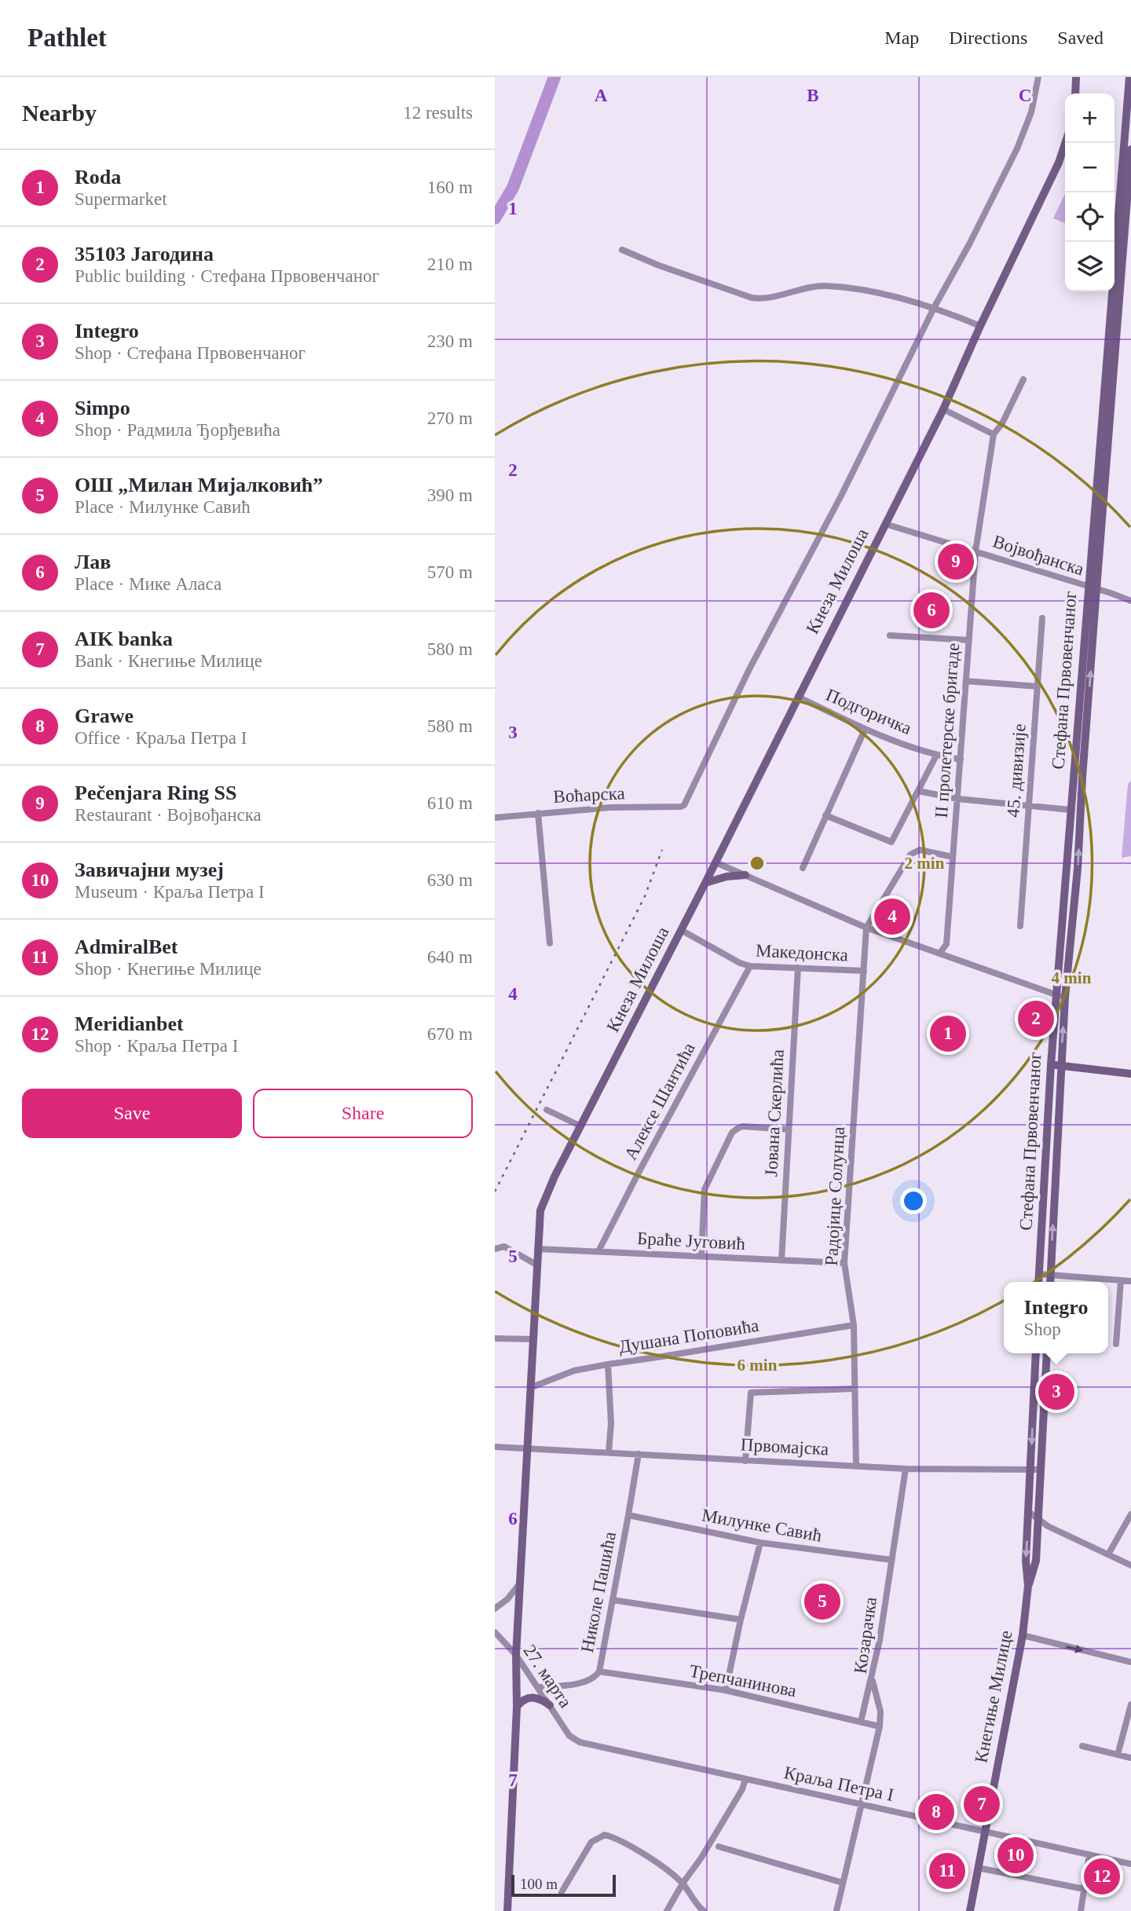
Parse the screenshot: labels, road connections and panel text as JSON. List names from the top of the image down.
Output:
{
  "streets": {
    "street": [
      "Војвођанска",
      "Кнеза Милоша",
      "Стефана Првовенчаног",
      "Подгоричка",
      "II пролетерске бригаде",
      "45. дивизије",
      "Воћарска",
      "Македонска",
      "Алексе Шантића",
      "Јована Скерлића",
      "Радојице Солунца",
      "Браће Југовић",
      "Душана Поповића",
      "Првомајска",
      "Милунке Савић",
      "Николе Пашића",
      "Козарачка",
      "27. марта",
      "Трепчанинова",
      "Кнегиње Милице",
      "Краља Петра I"
    ]
  },
  "crossings": [
    ["Војвођанска", "Кнеза Милоша"],
    ["Војвођанска", "Стефана Првовенчаног"],
    ["Војвођанска", "II пролетерске бригаде"],
    ["Кнеза Милоша", "Подгоричка"],
    ["Кнеза Милоша", "Македонска"],
    ["Кнеза Милоша", "Браће Југовић"],
    ["Кнеза Милоша", "Душана Поповића"],
    ["Кнеза Милоша", "Првомајска"],
    ["Кнеза Милоша", "27. марта"],
    ["Подгоричка", "II пролетерске бригаде"],
    ["Македонска", "Алексе Шантића"],
    ["Македонска", "Јована Скерлића"],
    ["Македонска", "Радојице Солунца"],
    ["Алексе Шантића", "Браће Југовић"],
    ["Јована Скерлића", "Браће Југовић"],
    ["Радојице Солунца", "Браће Југовић"],
    ["Радојице Солунца", "Душана Поповића"],
    ["Радојице Солунца", "Првомајска"],
    ["Првомајска", "Николе Пашића"],
    ["Првомајска", "Козарачка"],
    ["Милунке Савић", "Николе Пашића"],
    ["Милунке Савић", "Козарачка"],
    ["Николе Пашића", "27. марта"],
    ["Николе Пашића", "Трепчанинова"],
    ["Козарачка", "Трепчанинова"],
    ["Козарачка", "Краља Петра I"],
    ["27. марта", "Краља Петра I"],
    ["Кнегиње Милице", "Краља Петра I"]
  ],
  "scale_bar": "100 m",
  "page": {
    "header": "Pathlet",
    "nav": ["Map", "Directions", "Saved"],
    "heading": ["Nearby", "12 results"],
    "map_buttons": ["+", "−"],
    "list": [
      {
        "mark": "1",
        "name": "Roda",
        "note": "Supermarket",
        "value": "160 m"
      },
      {
        "mark": "2",
        "name": "35103 Јагодина",
        "note": "Public building · Стефана Првовенчаног",
        "value": "210 m"
      },
      {
        "mark": "3",
        "name": "Integro",
        "note": "Shop · Стефана Првовенчаног",
        "value": "230 m"
      },
      {
        "mark": "4",
        "name": "Simpo",
        "note": "Shop · Радмила Ђорђевића",
        "value": "270 m"
      },
      {
        "mark": "5",
        "name": "ОШ „Милан Мијалковић”",
        "note": "Place · Милунке Савић",
        "value": "390 m"
      },
      {
        "mark": "6",
        "name": "Лав",
        "note": "Place · Мике Аласа",
        "value": "570 m"
      },
      {
        "mark": "7",
        "name": "AIK banka",
        "note": "Bank · Кнегиње Милице",
        "value": "580 m"
      },
      {
        "mark": "8",
        "name": "Grawe",
        "note": "Office · Краља Петра I",
        "value": "580 m"
      },
      {
        "mark": "9",
        "name": "Pečenjara Ring SS",
        "note": "Restaurant · Војвођанска",
        "value": "610 m"
      },
      {
        "mark": "10",
        "name": "Завичајни музеј",
        "note": "Museum · Краља Петра I",
        "value": "630 m"
      },
      {
        "mark": "11",
        "name": "AdmiralBet",
        "note": "Shop · Кнегиње Милице",
        "value": "640 m"
      },
      {
        "mark": "12",
        "name": "Meridianbet",
        "note": "Shop · Краља Петра I",
        "value": "670 m"
      }
    ],
    "pins": [
      "9",
      "6",
      "4",
      "2",
      "1",
      "3",
      "5",
      "7",
      "8",
      "10",
      "11",
      "12"
    ],
    "buttons": ["Save", "Share"],
    "popup": ["Integro", "Shop"],
    "scale": "100 m"
  },
  "grid": {
    "columns": ["A", "B", "C"],
    "rows": [
      "1",
      "2",
      "3",
      "4",
      "5",
      "6",
      "7"
    ]
  },
  "rings": ["2 min", "4 min", "6 min"]
}
